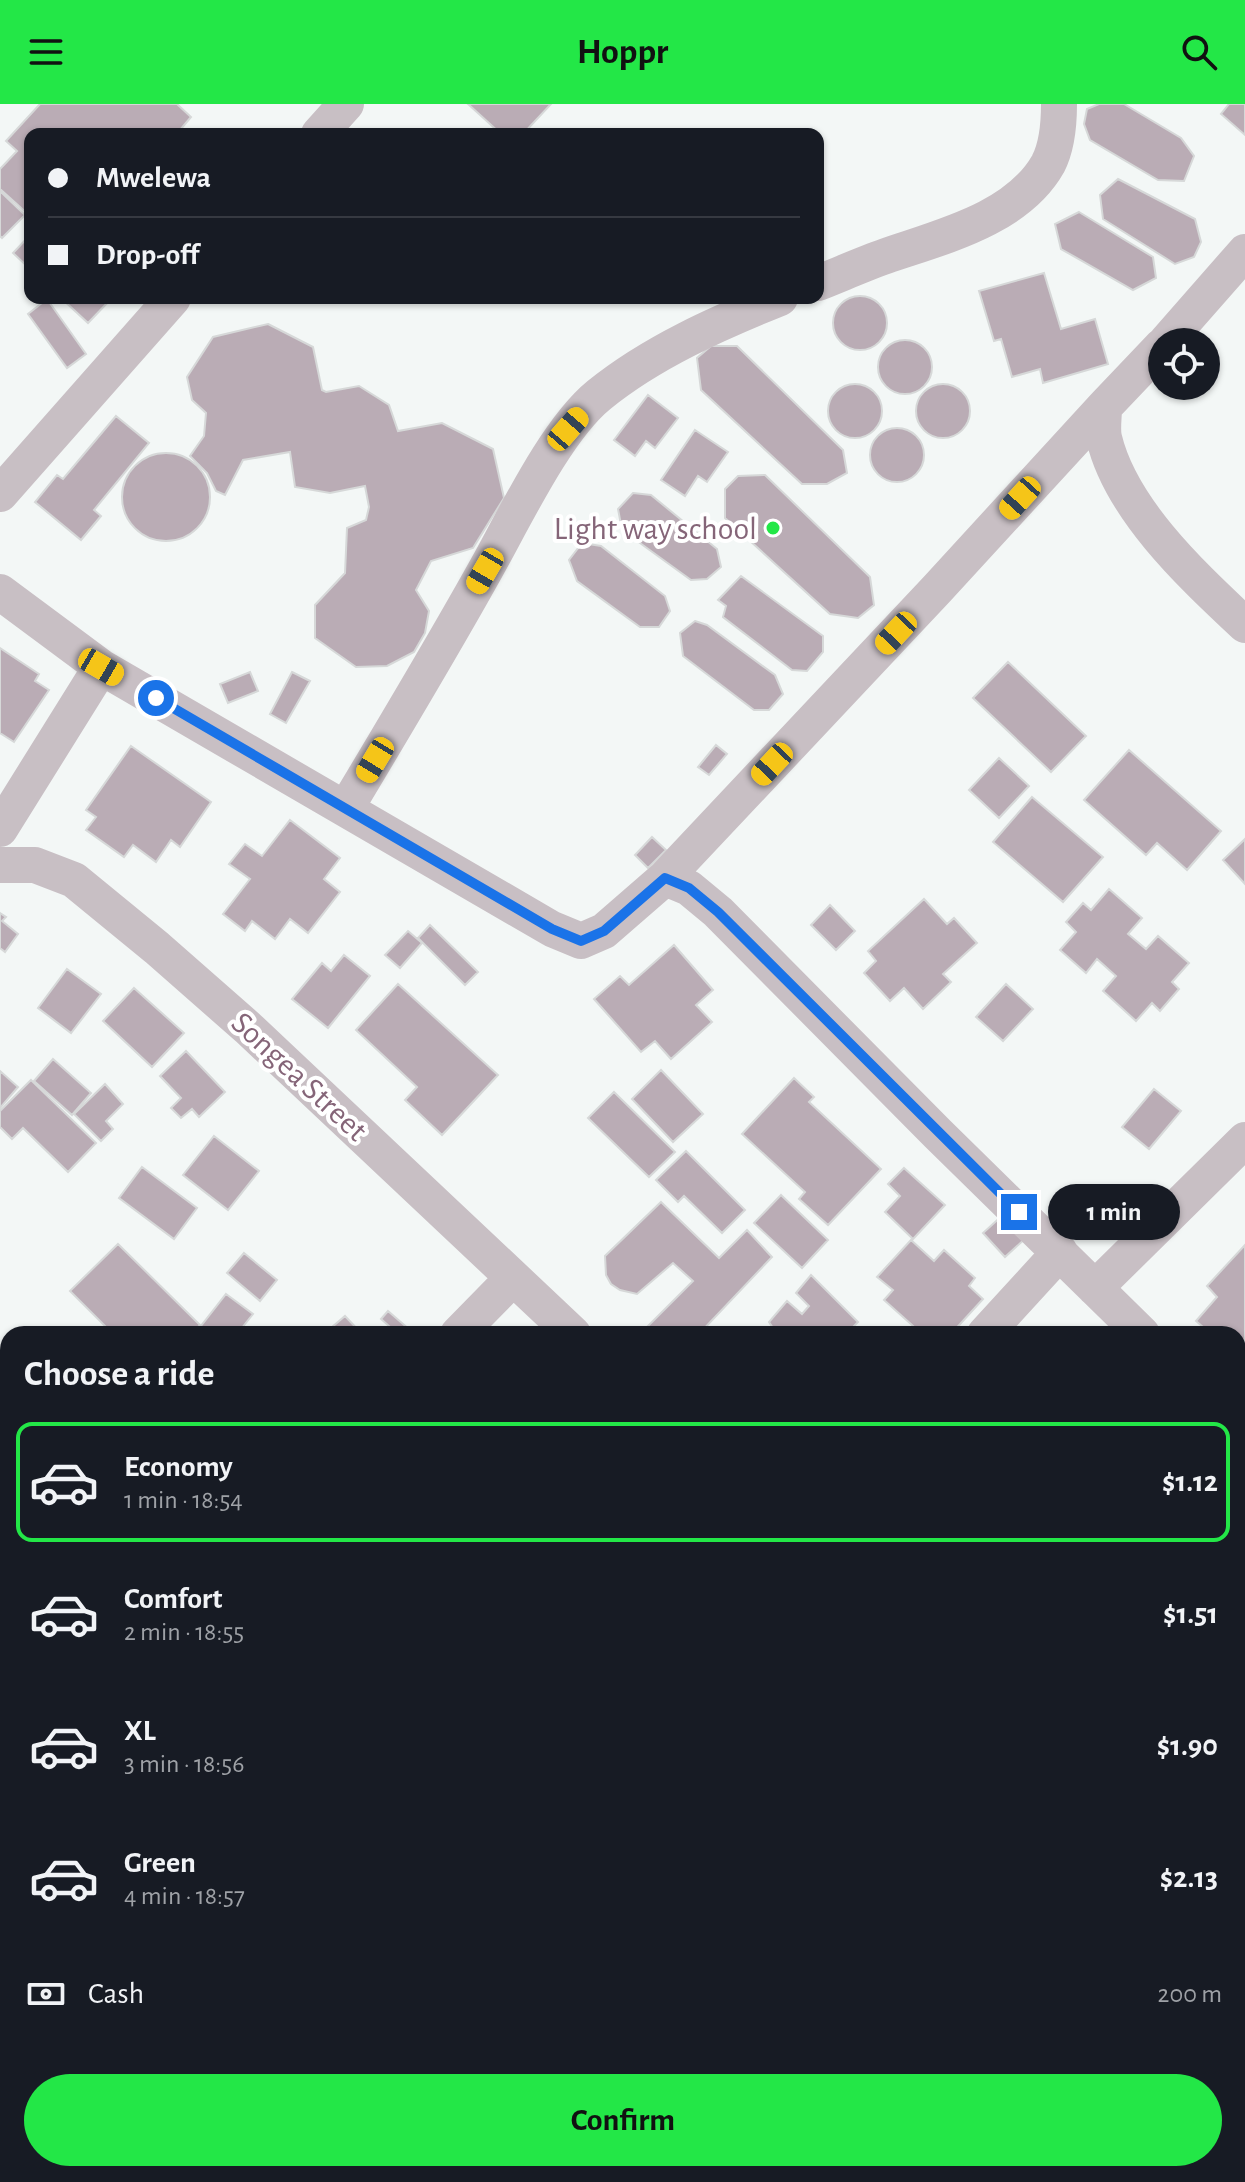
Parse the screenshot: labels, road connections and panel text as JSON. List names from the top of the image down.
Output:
{
  "streets": {
    "street": ["Songea Street"]
  },
  "places": ["Light way school"],
  "page": {
    "header": "Hoppr",
    "banner": ["Mwelewa", "Drop-off"],
    "bubble": "1 min",
    "heading": "Choose a ride",
    "list": [
      {
        "name": "Economy",
        "note": "1 min · 18:54",
        "value": "$1.12"
      },
      {
        "name": "Comfort",
        "note": "2 min · 18:55",
        "value": "$1.51"
      },
      {
        "name": "XL",
        "note": "3 min · 18:56",
        "value": "$1.90"
      },
      {
        "name": "Green",
        "note": "4 min · 18:57",
        "value": "$2.13"
      }
    ],
    "pay": ["Cash", "200 m"],
    "buttons": "Confirm"
  }
}
